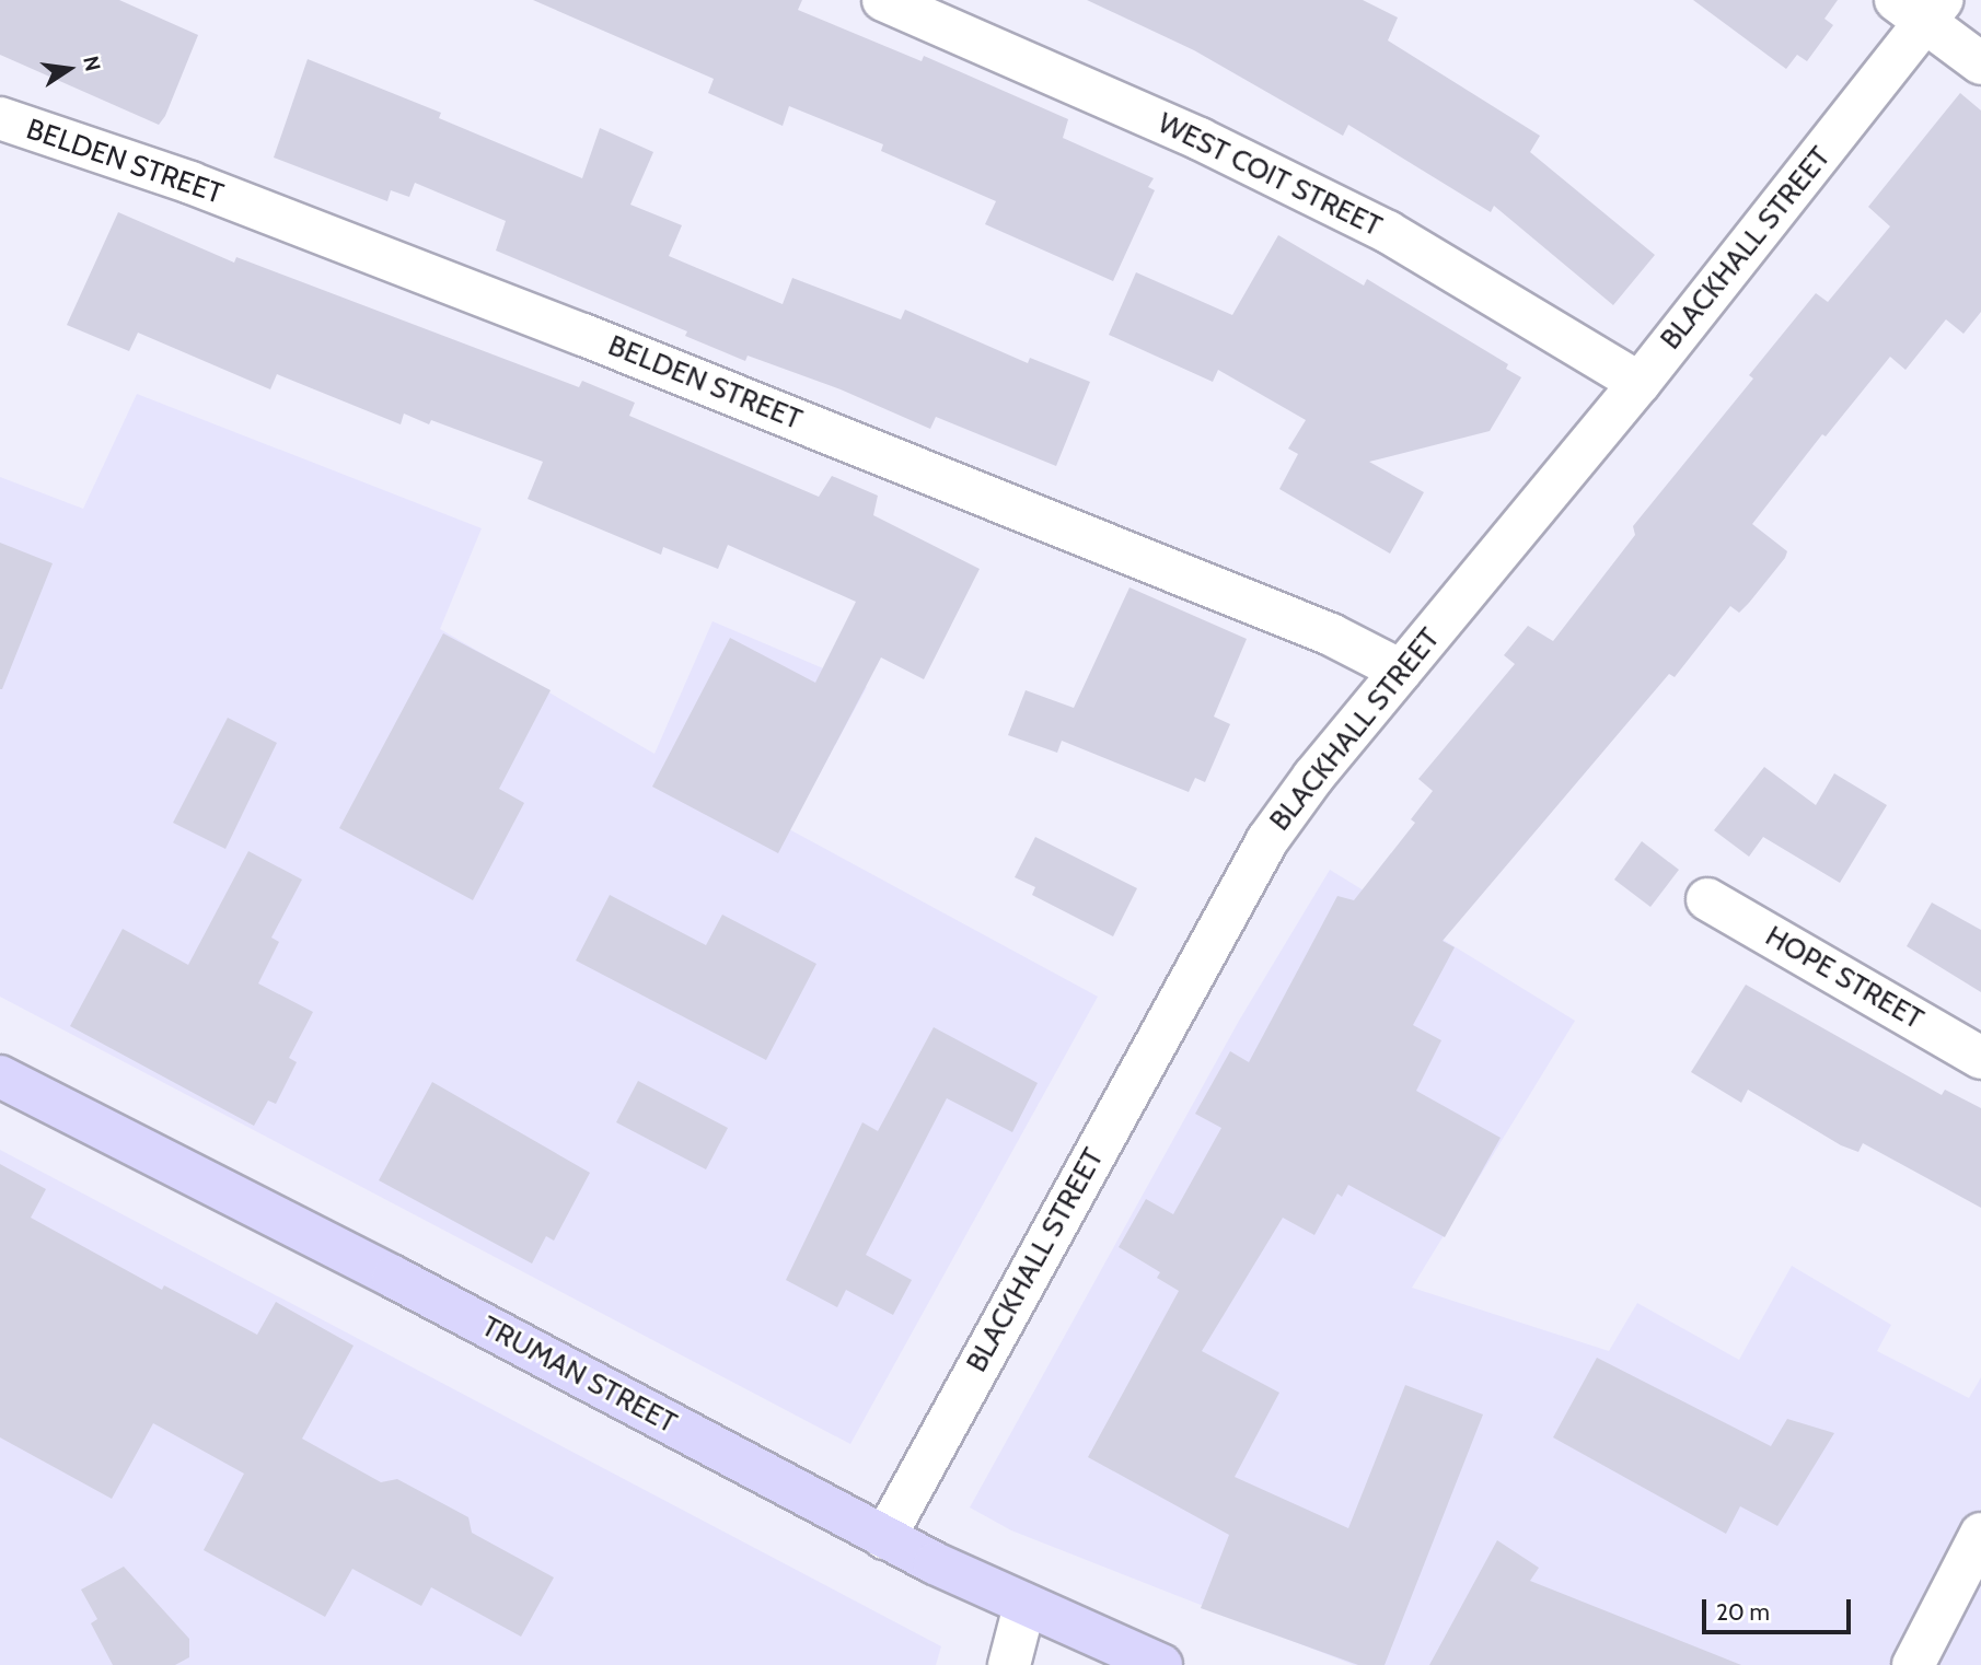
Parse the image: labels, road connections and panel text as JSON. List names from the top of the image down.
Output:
{
  "streets": {
    "main road": ["TRUMAN STREET"],
    "street": [
      "BELDEN STREET",
      "WEST COIT STREET",
      "BLACKHALL STREET",
      "HOPE STREET"
    ]
  },
  "crossings": [
    ["BELDEN STREET", "BLACKHALL STREET"],
    ["WEST COIT STREET", "BLACKHALL STREET"],
    ["BLACKHALL STREET", "TRUMAN STREET"]
  ],
  "scale_bar": "20 m",
  "north": "right"
}
